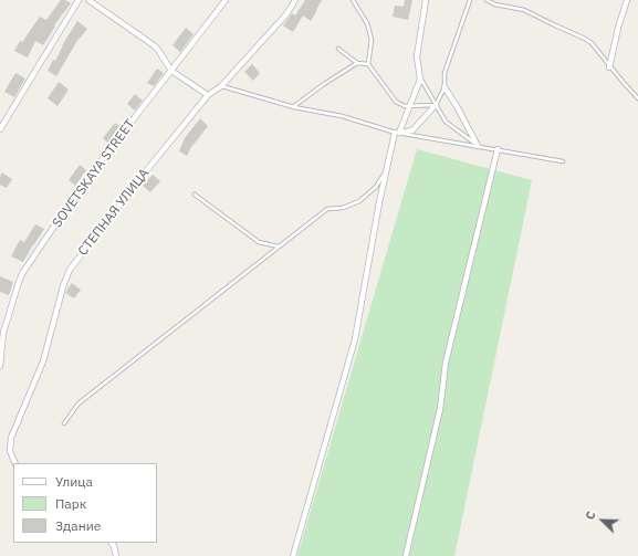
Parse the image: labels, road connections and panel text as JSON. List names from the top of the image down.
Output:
{
  "streets": {
    "street": ["SOVETSKAYA STREET", "СТЕПНАЯ УЛИЦА"]
  },
  "legend": ["Улица", "Парк", "Здание"],
  "north": "top left"
}
